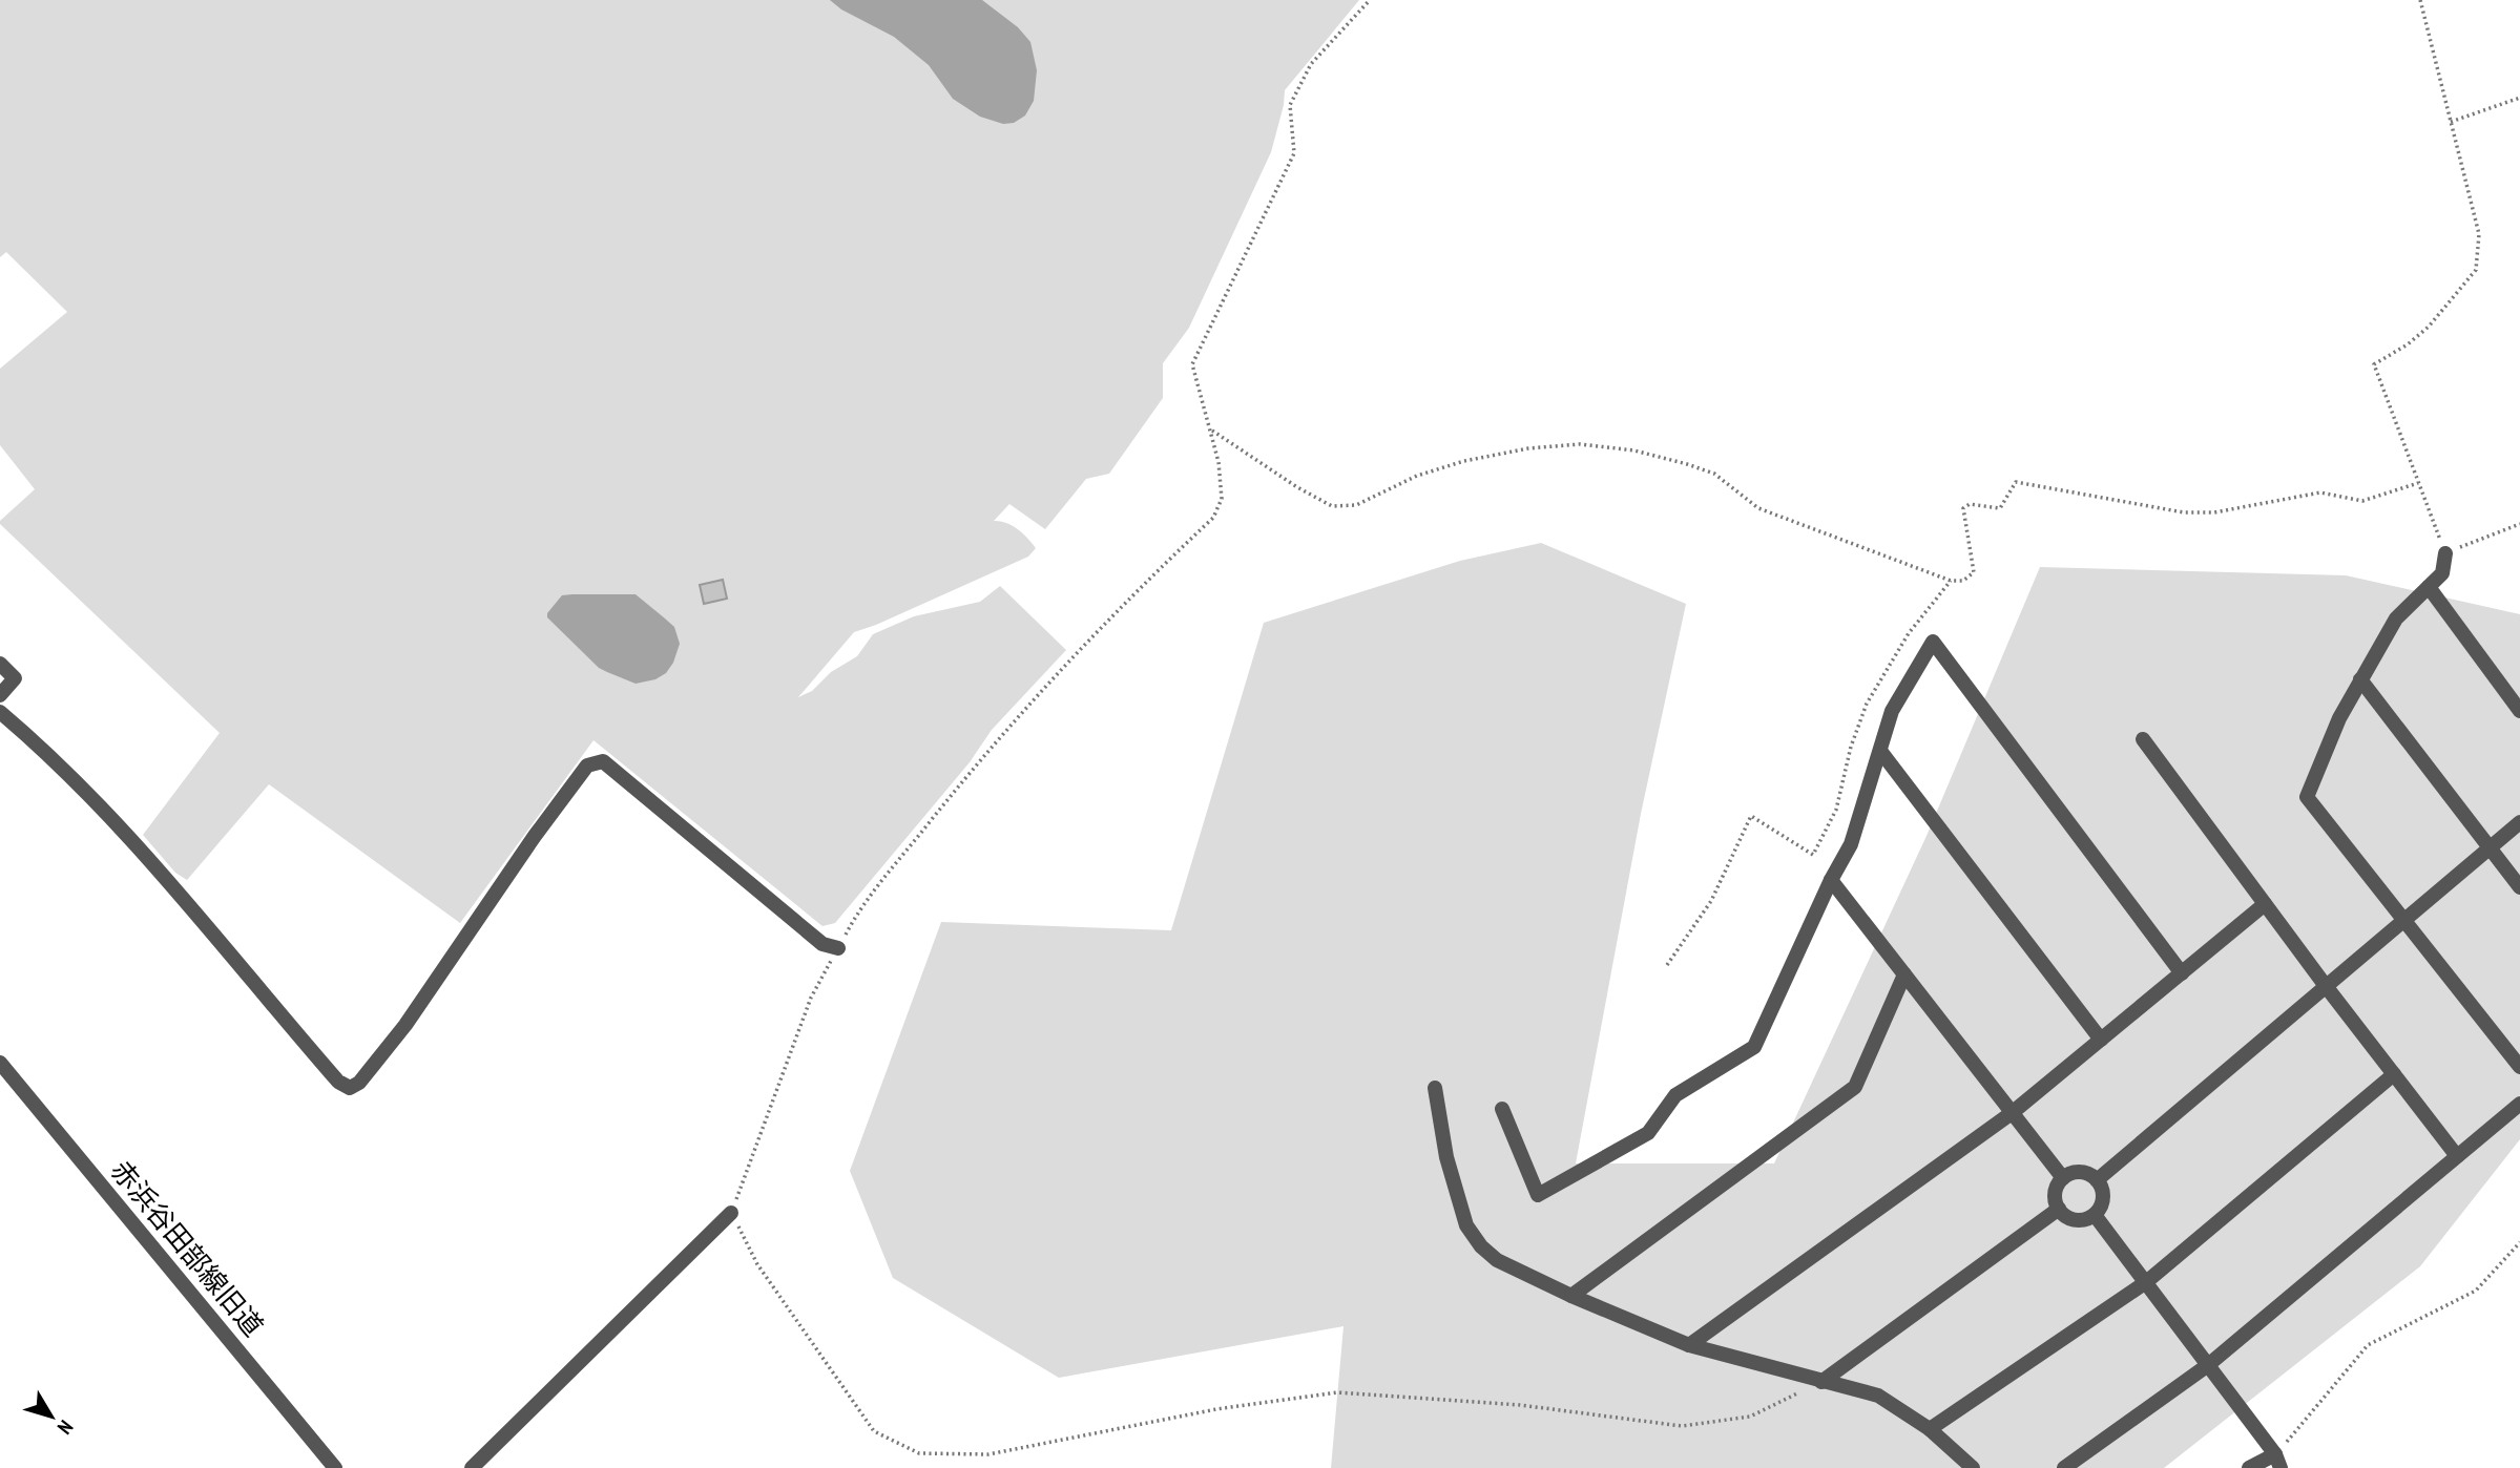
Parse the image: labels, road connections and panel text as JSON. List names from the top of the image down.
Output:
{
  "streets": {
    "street": ["赤浜谷田部線旧道"]
  },
  "north": "bottom right"
}
